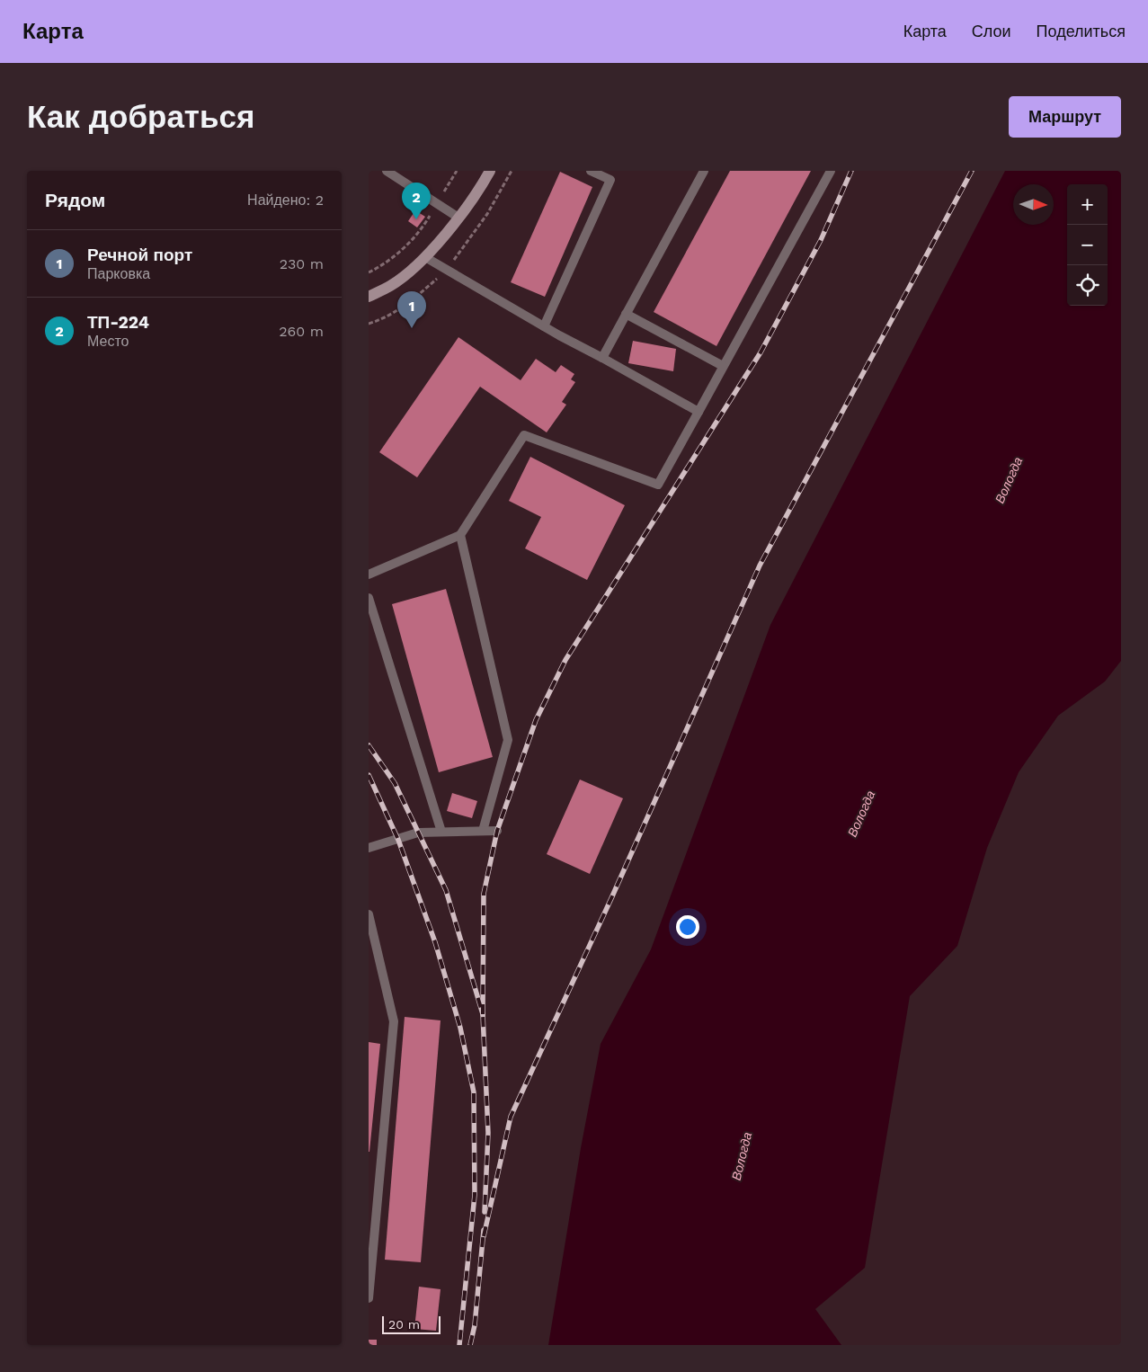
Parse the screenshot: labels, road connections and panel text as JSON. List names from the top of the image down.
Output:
{
  "water": ["Вологда"],
  "scale_bar": "20 m",
  "north": "right",
  "page": {
    "header": "Карта",
    "nav": ["Карта", "Слои", "Поделиться"],
    "buttons": "Маршрут",
    "title": "Как добраться",
    "heading": ["Рядом", "Найдено: 2"],
    "pins": ["2", "1"],
    "map_buttons": ["+", "−"],
    "list": [
      {
        "mark": "1",
        "name": "Речной порт",
        "note": "Парковка",
        "value": "230 m"
      },
      {
        "mark": "2",
        "name": "ТП-224",
        "note": "Место",
        "value": "260 m"
      }
    ],
    "scale": "20 m"
  }
}
